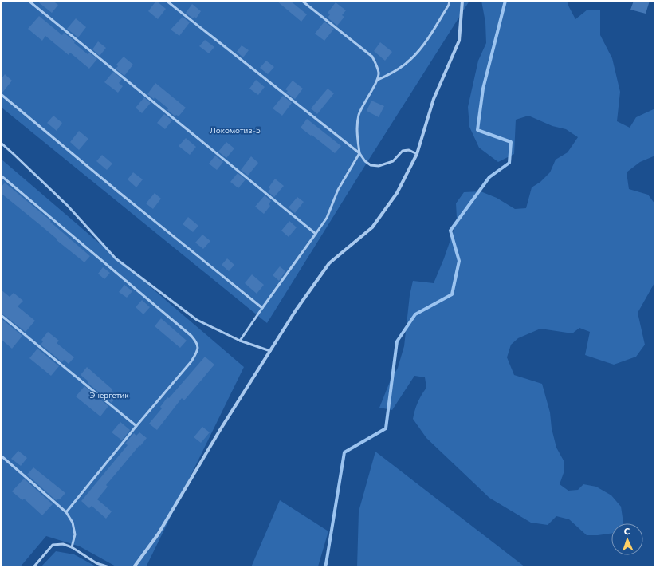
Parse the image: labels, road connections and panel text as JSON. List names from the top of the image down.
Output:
{
  "parks": ["Локомотив-5", "Энергетик"],
  "north": "top"
}
